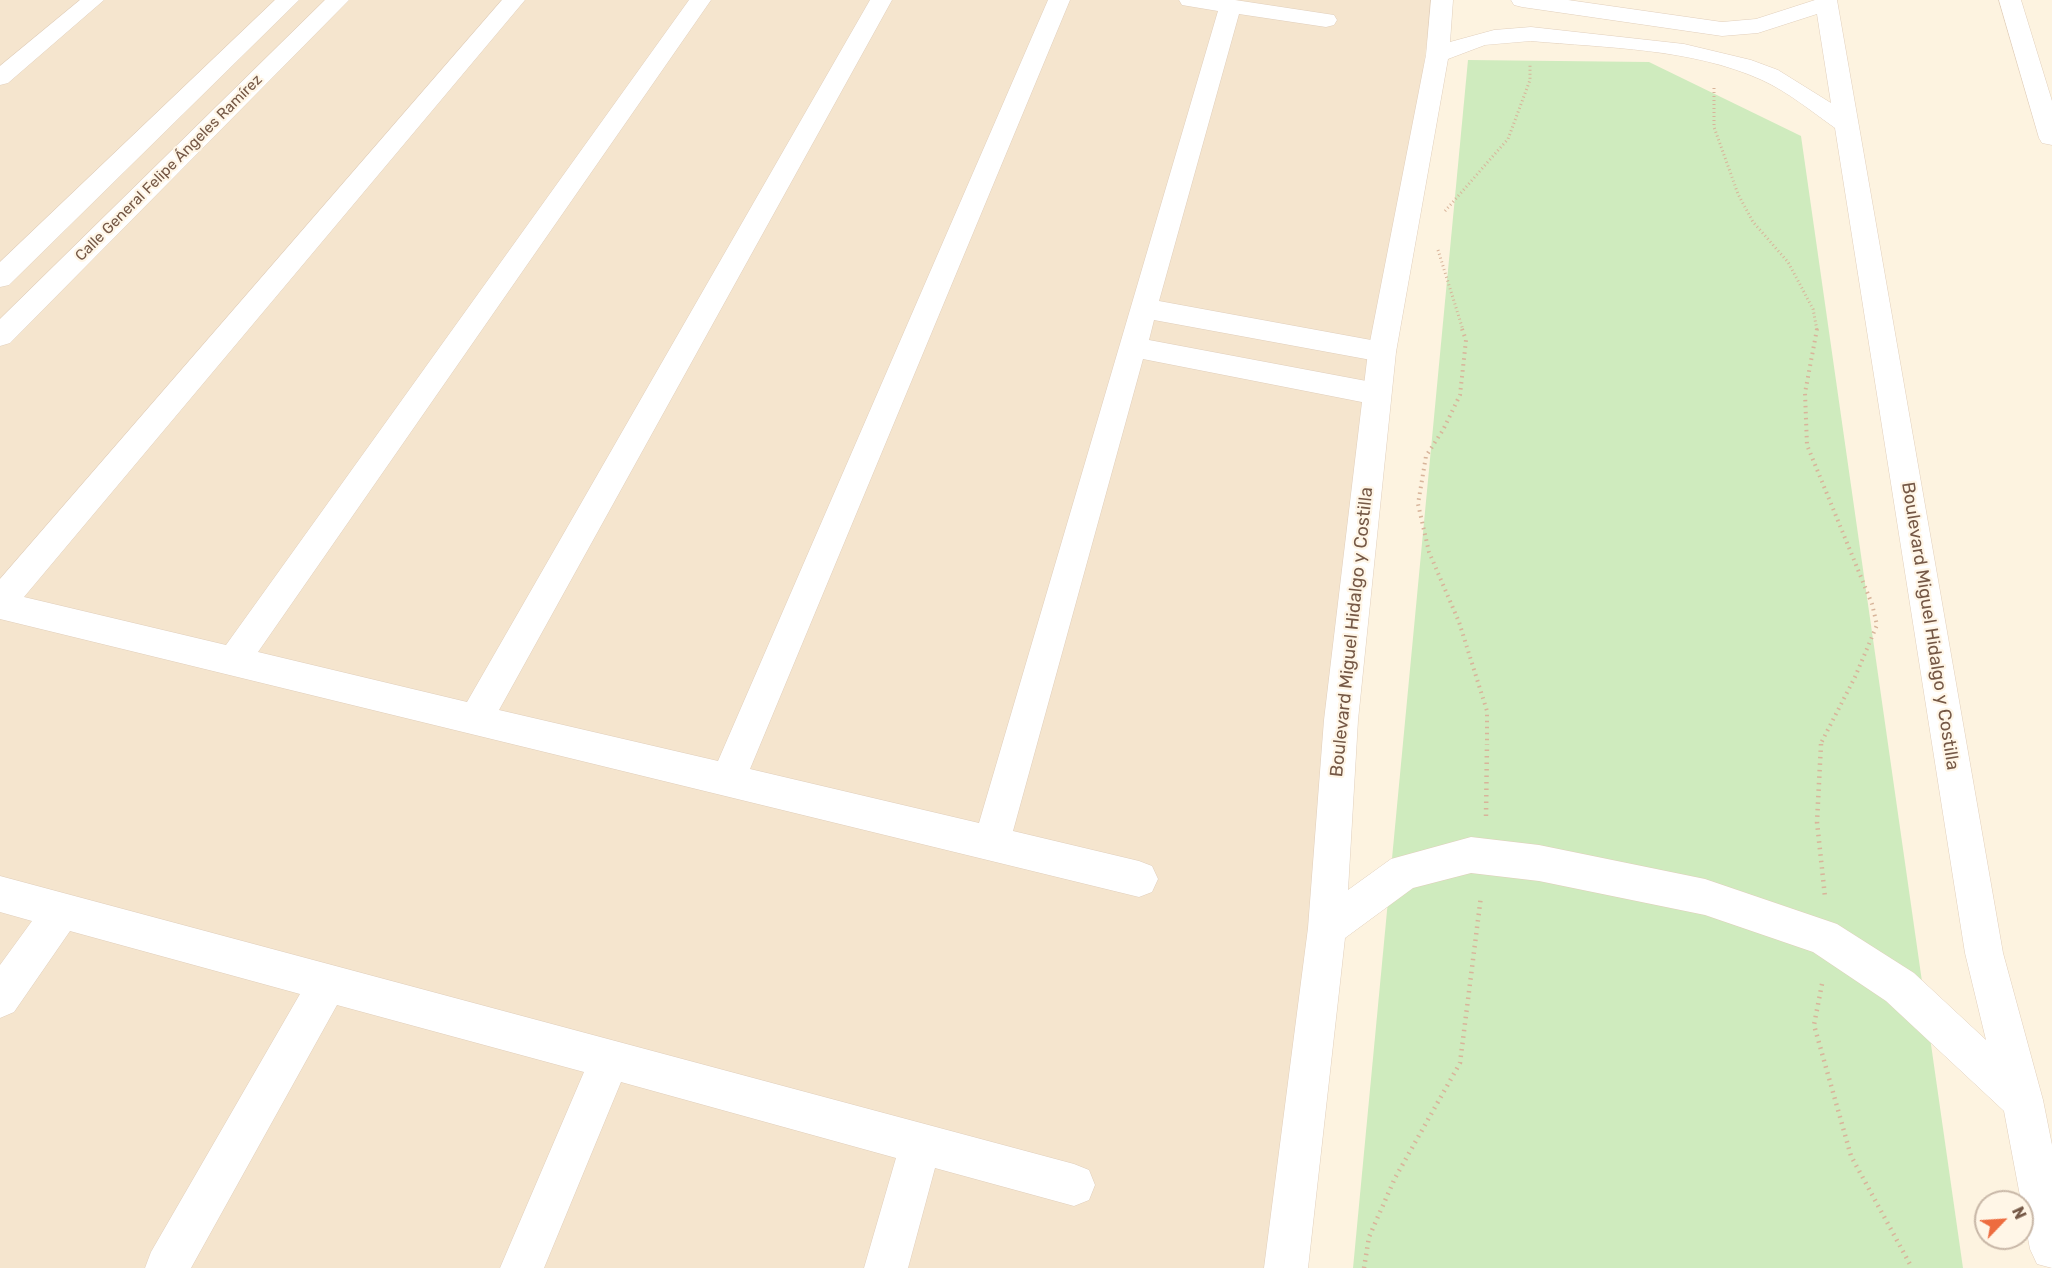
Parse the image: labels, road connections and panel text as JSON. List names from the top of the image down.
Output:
{
  "streets": {
    "street": ["Calle General Felipe Ángeles Ramírez", "Boulevard Miguel Hidalgo y Costilla"]
  },
  "north": "top right"
}
